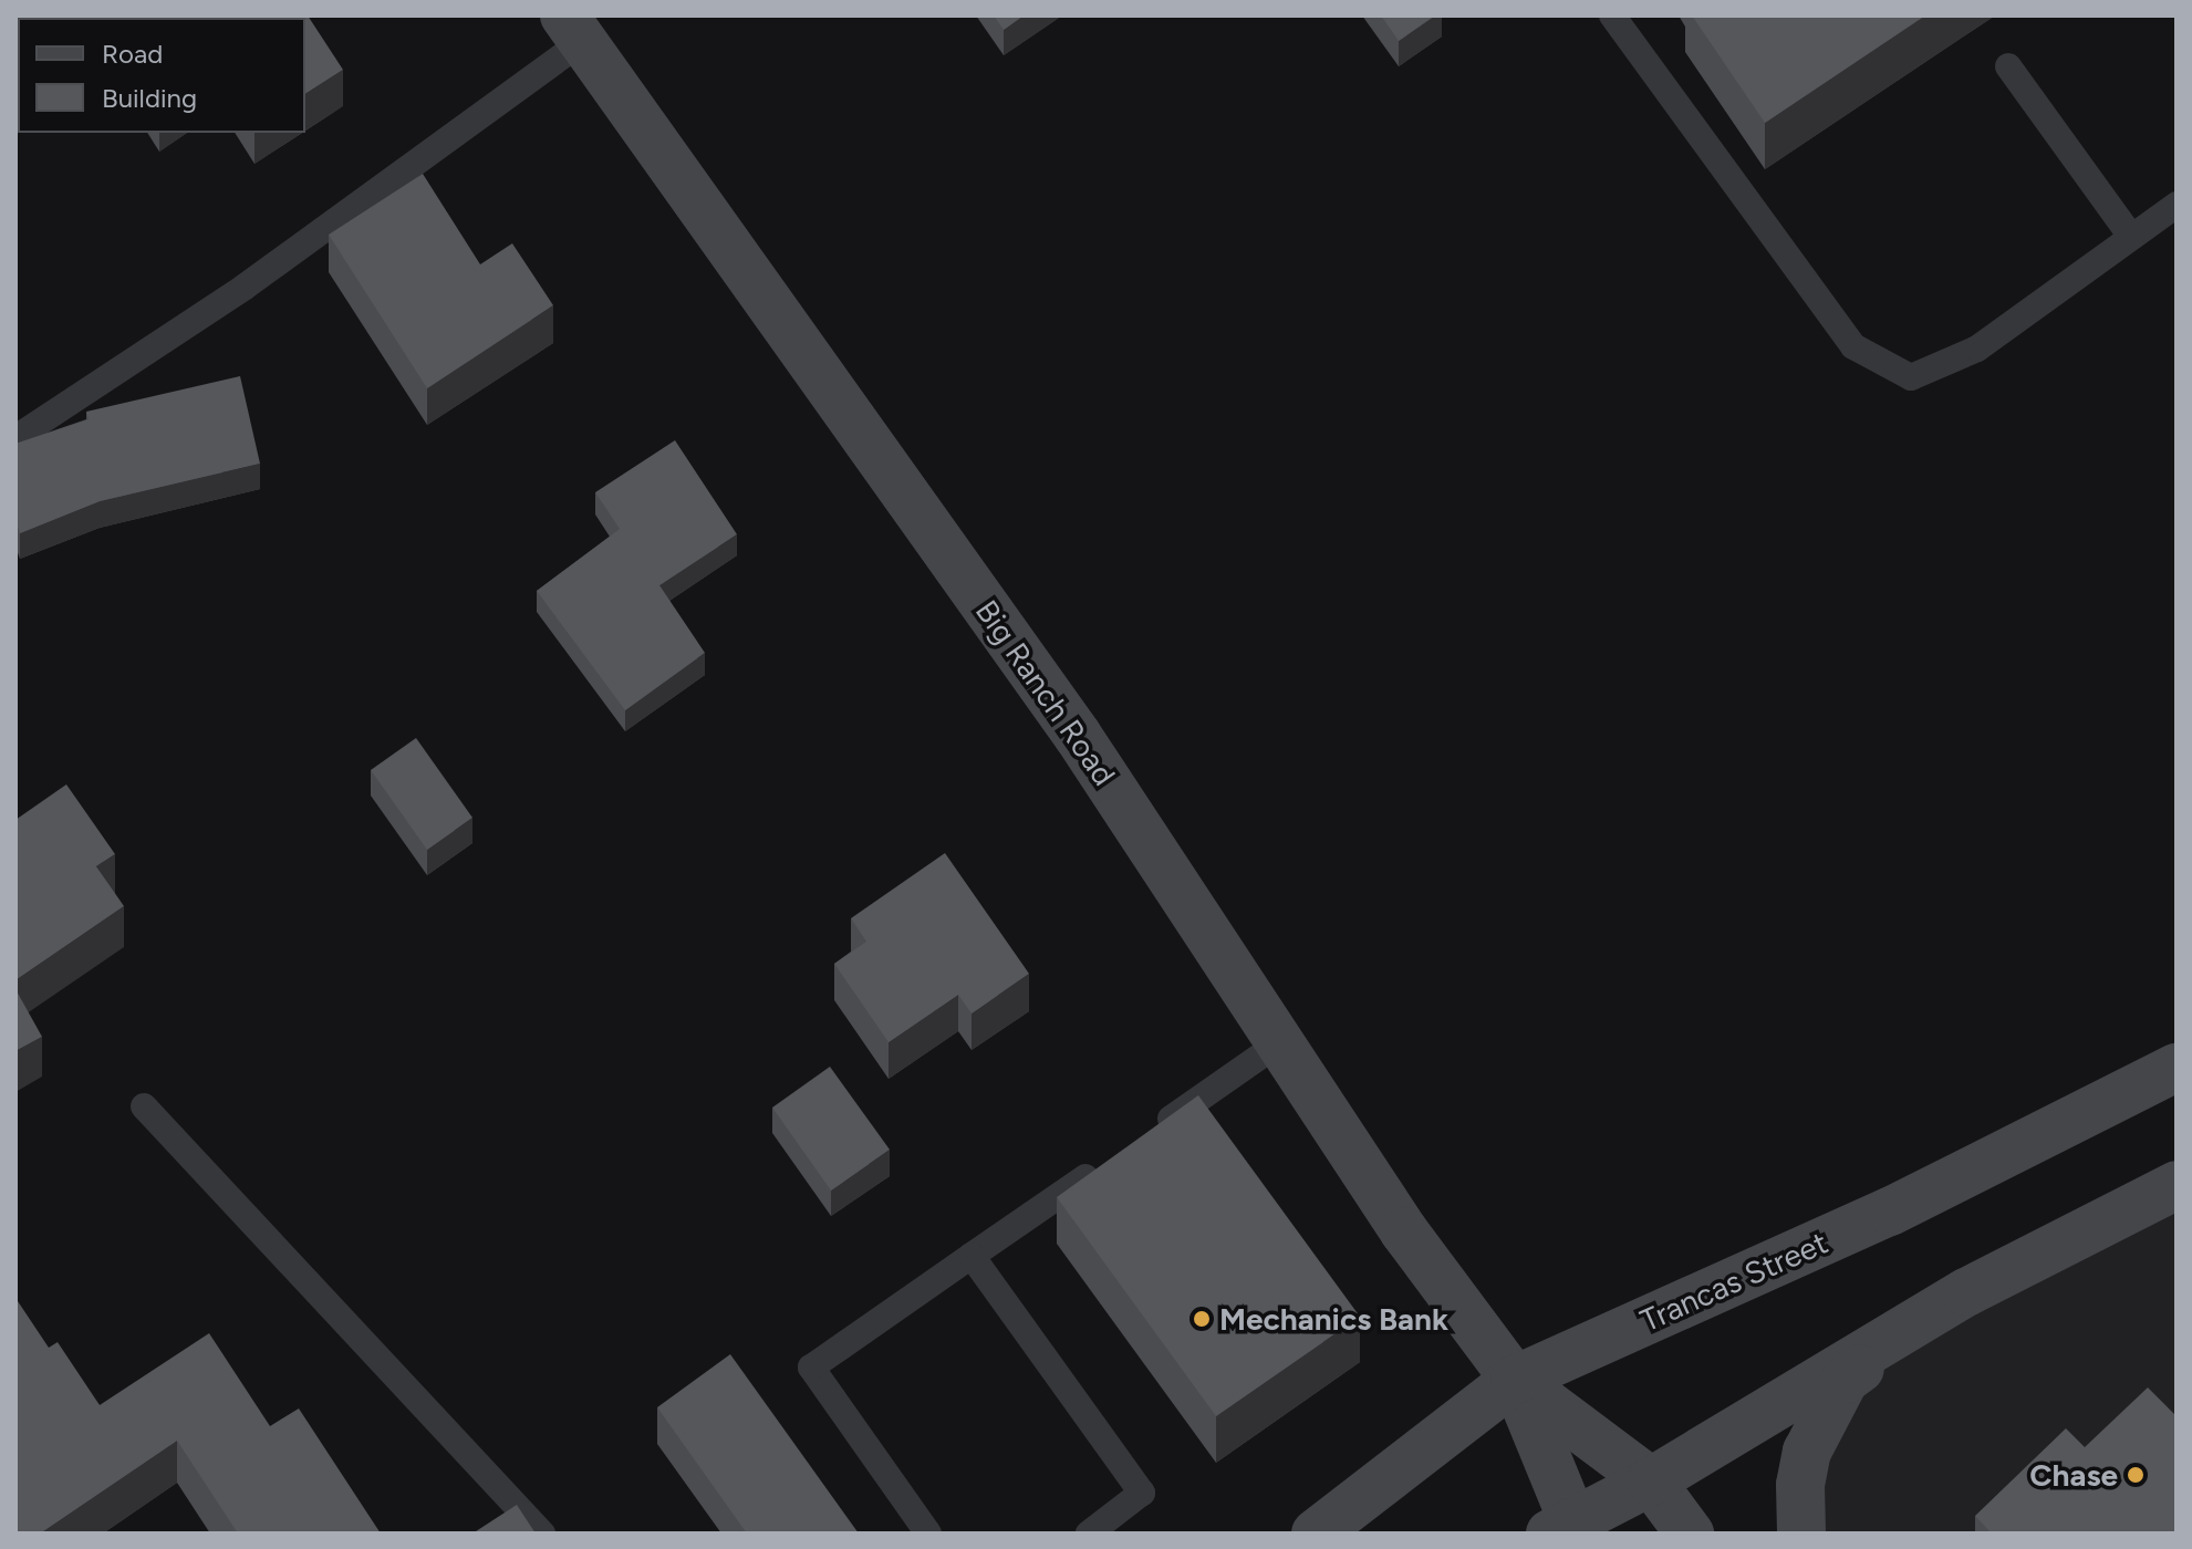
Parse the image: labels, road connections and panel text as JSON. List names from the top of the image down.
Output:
{
  "streets": {
    "main road": ["Big Ranch Road", "Trancas Street"]
  },
  "crossings": [
    ["Big Ranch Road", "Trancas Street"]
  ],
  "places": ["Mechanics Bank", "Chase"],
  "legend": ["Road", "Building"]
}
